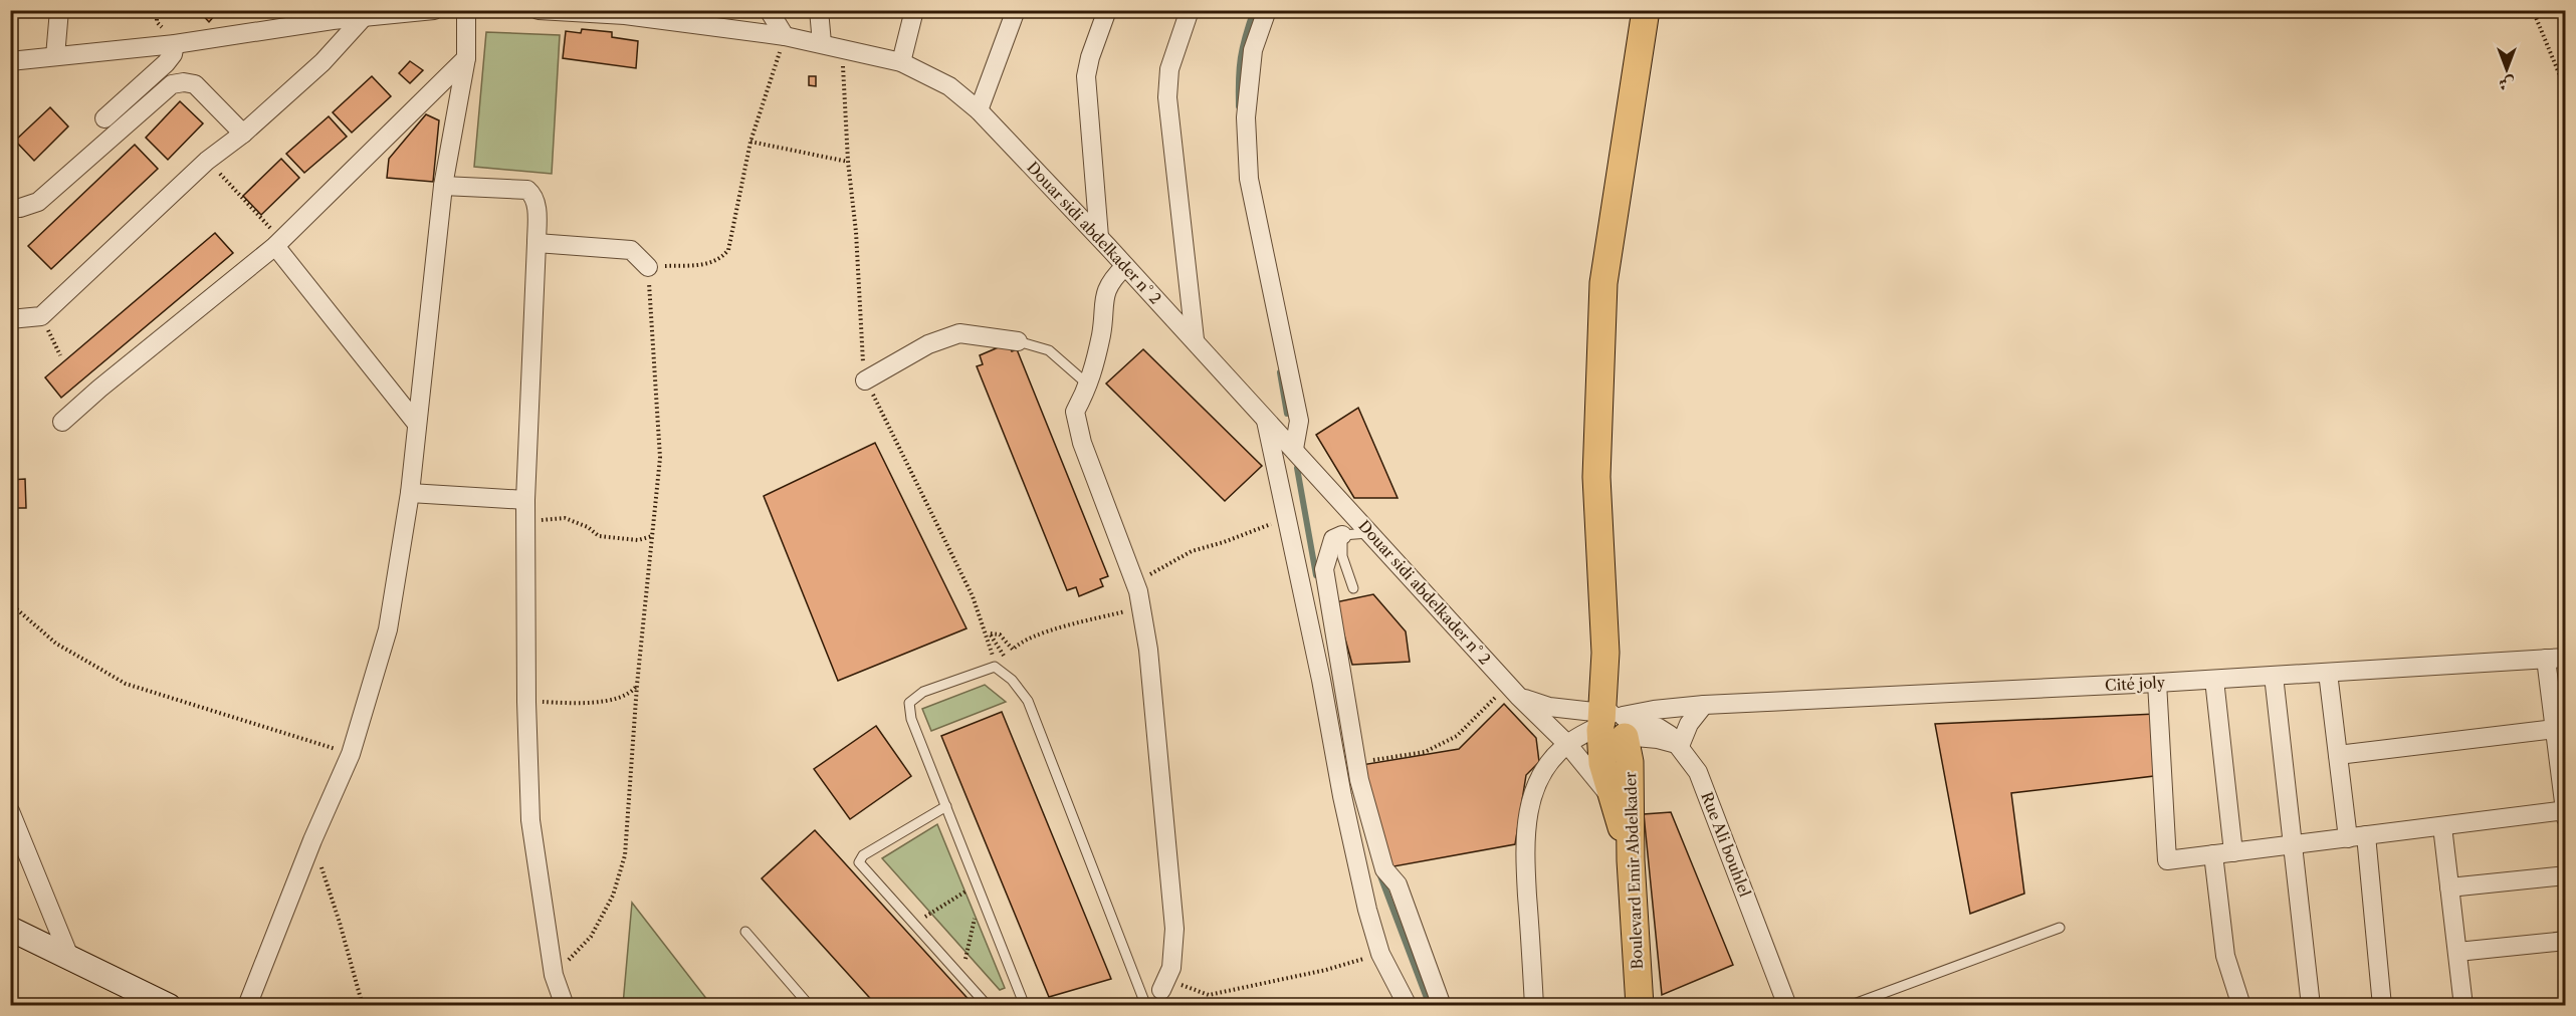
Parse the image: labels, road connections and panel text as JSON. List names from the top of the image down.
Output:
{
  "streets": {
    "main road": ["Boulevard Emir Abdelkader"],
    "street": ["Douar sidi abdelkader n° 2", "Cité joly", "Rue Ali bouhlel"]
  },
  "crossings": [
    ["Douar sidi abdelkader n° 2", "Cité joly"],
    ["Douar sidi abdelkader n° 2", "Boulevard Emir Abdelkader"],
    ["Cité joly", "Boulevard Emir Abdelkader"]
  ],
  "north": "bottom"
}
